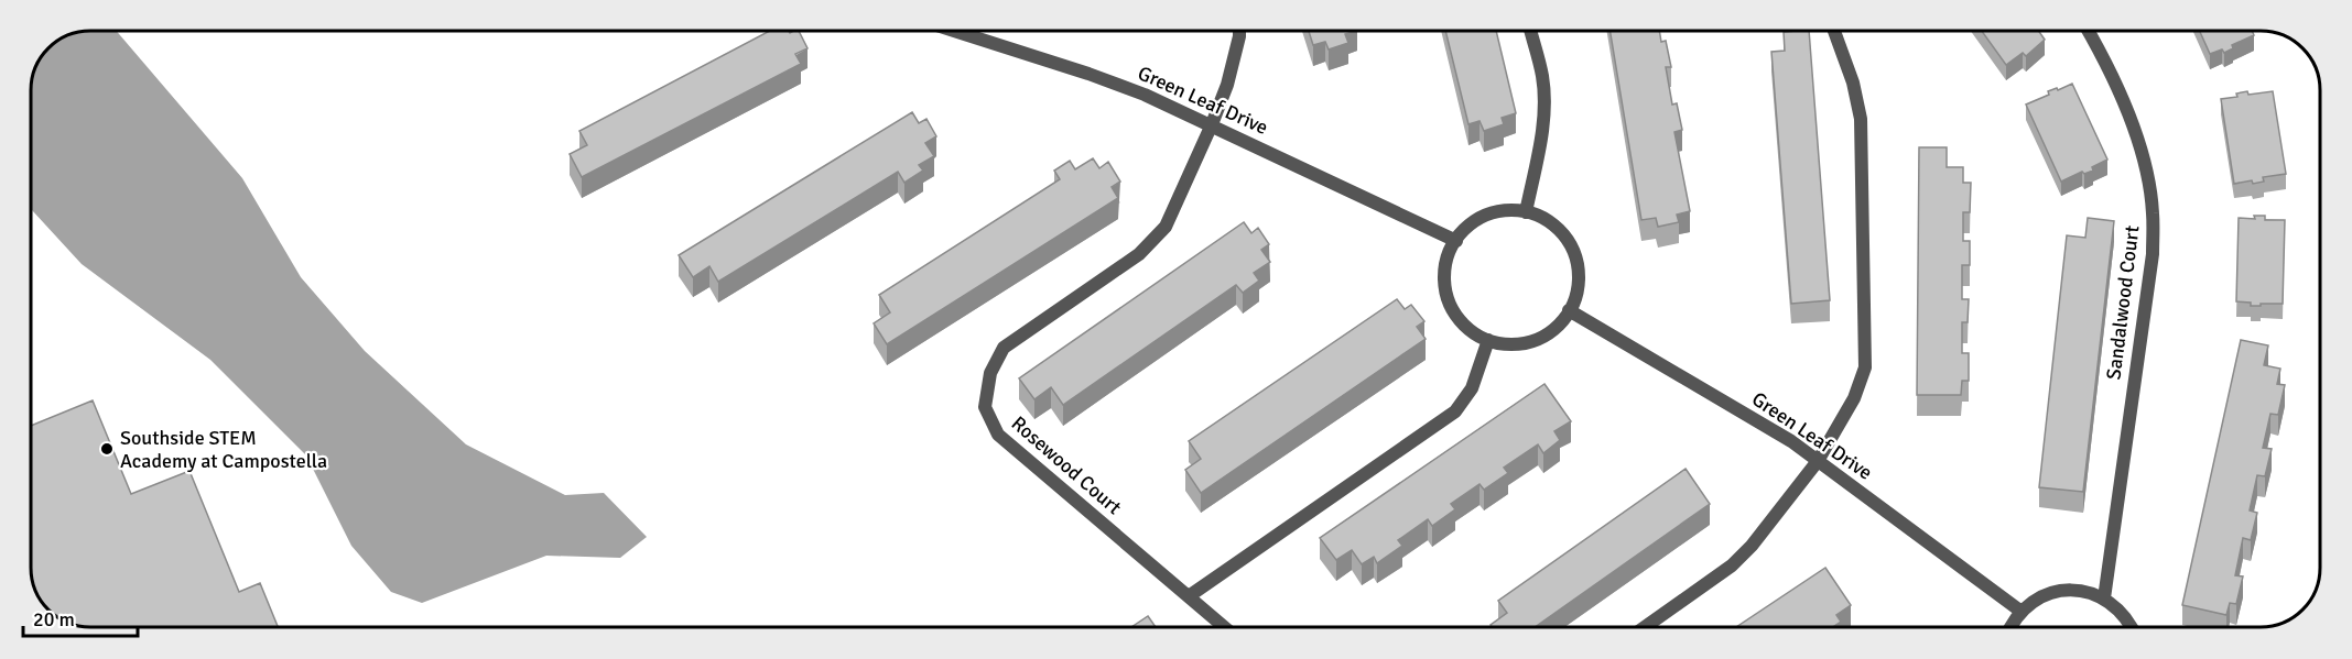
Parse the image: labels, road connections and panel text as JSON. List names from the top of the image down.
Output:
{
  "streets": {
    "street": ["Green Leaf Drive", "Sandalwood Court", "Rosewood Court"]
  },
  "crossings": [
    ["Green Leaf Drive", "Rosewood Court"]
  ],
  "places": ["Southside STEM Academy at Campostella"],
  "scale_bar": "20 m"
}
